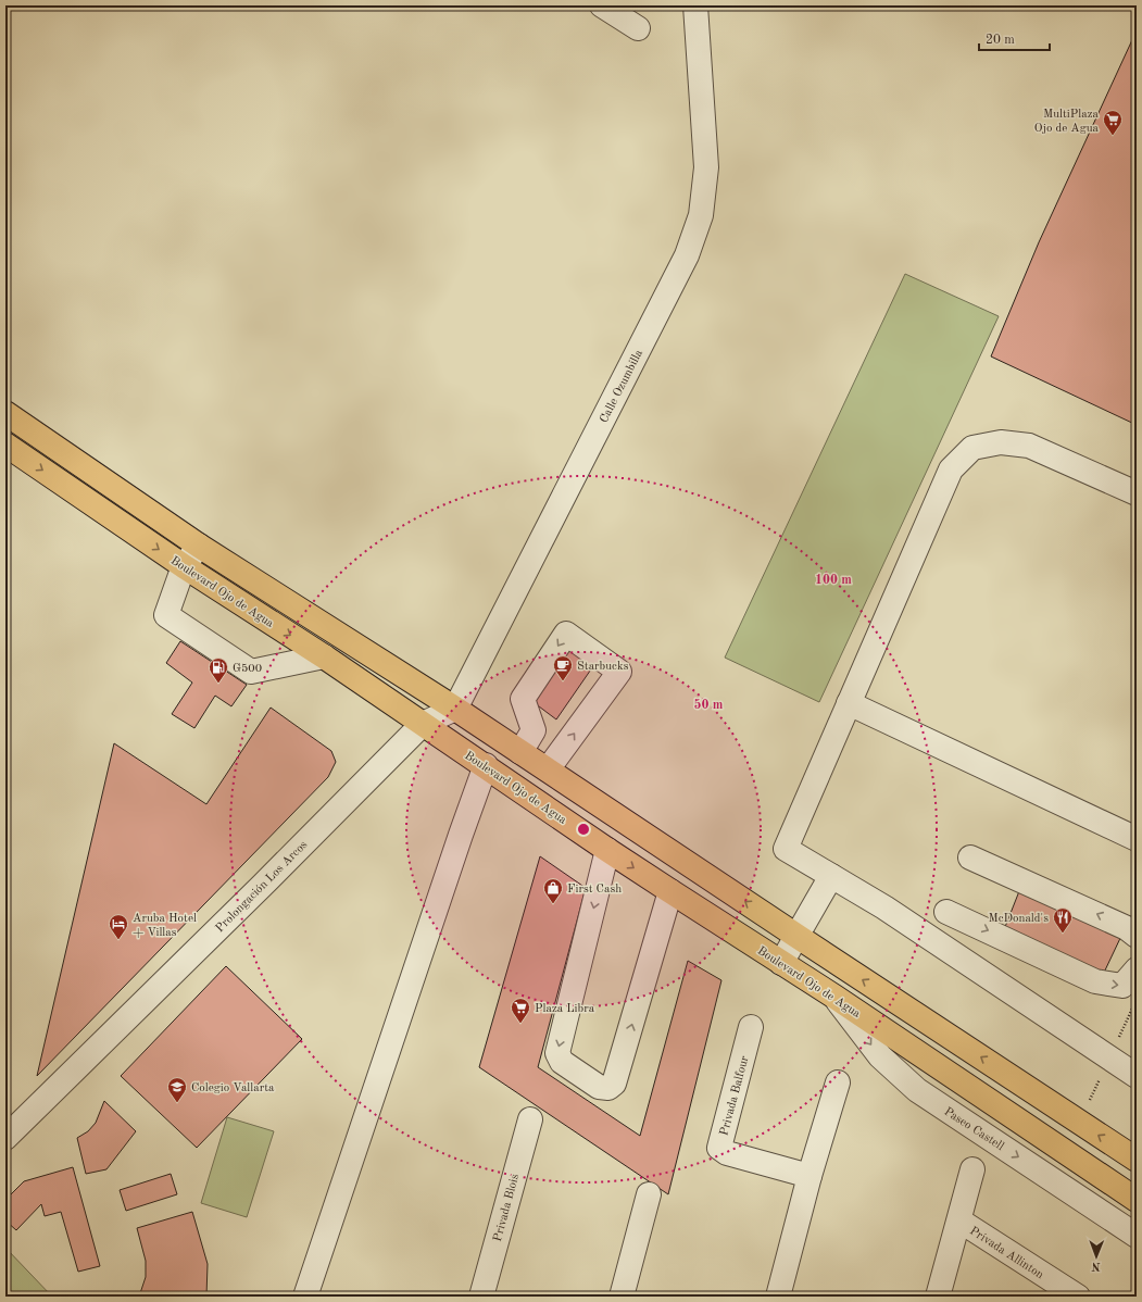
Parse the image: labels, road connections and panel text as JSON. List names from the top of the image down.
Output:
{
  "streets": {
    "main road": ["Boulevard Ojo de Agua"],
    "street": [
      "Calle Ozumbilla",
      "Prolongación Los Arcos",
      "Privada Balfour",
      "Paseo Castell",
      "Privada Blois",
      "Privada Allinton"
    ]
  },
  "crossings": [
    ["Boulevard Ojo de Agua", "Prolongación Los Arcos"],
    ["Boulevard Ojo de Agua", "Paseo Castell"]
  ],
  "places": {
    "supermarket": ["MultiPlaza Ojo de Agua", "Plaza Libra"],
    "cafe": ["Starbucks"],
    "fuel station": ["G500"],
    "shop": ["First Cash"],
    "restaurant": ["McDonald's"],
    "hotel": ["Aruba Hotel + Villas"],
    "school or university": ["Colegio Vallarta"]
  },
  "scale_bar": "20 m",
  "north": "bottom",
  "rings": ["100 m", "50 m"]
}
